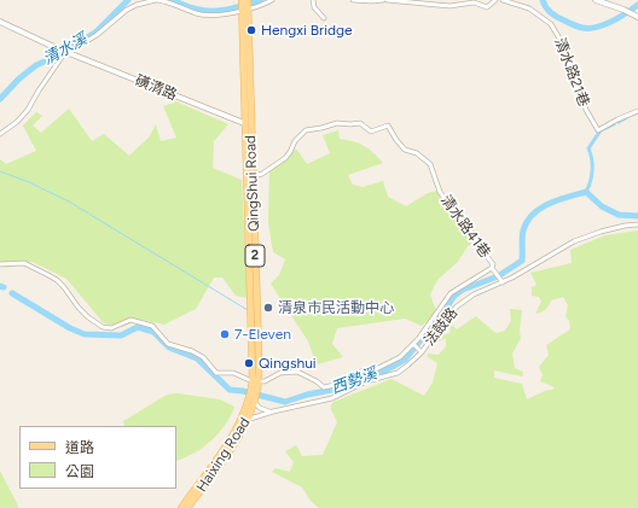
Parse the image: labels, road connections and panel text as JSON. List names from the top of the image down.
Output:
{
  "streets": {
    "main road": ["QingShui Road", "2", "Haixing Road"],
    "street": [
      "清水路21巷",
      "磺清路",
      "清水路41巷",
      "法鼓路"
    ]
  },
  "crossings": [
    ["磺清路", "QingShui Road"],
    ["QingShui Road", "清水路41巷"],
    ["QingShui Road", "2"],
    ["清水路41巷", "法鼓路"],
    ["2", "Haixing Road"],
    ["法鼓路", "Haixing Road"]
  ],
  "water": ["清水溪", "西勢溪"],
  "places": [
    "Hengxi Bridge",
    "清泉市民活動中心",
    "7-Eleven",
    "Qingshui"
  ],
  "legend": ["道路", "公園"]
}
